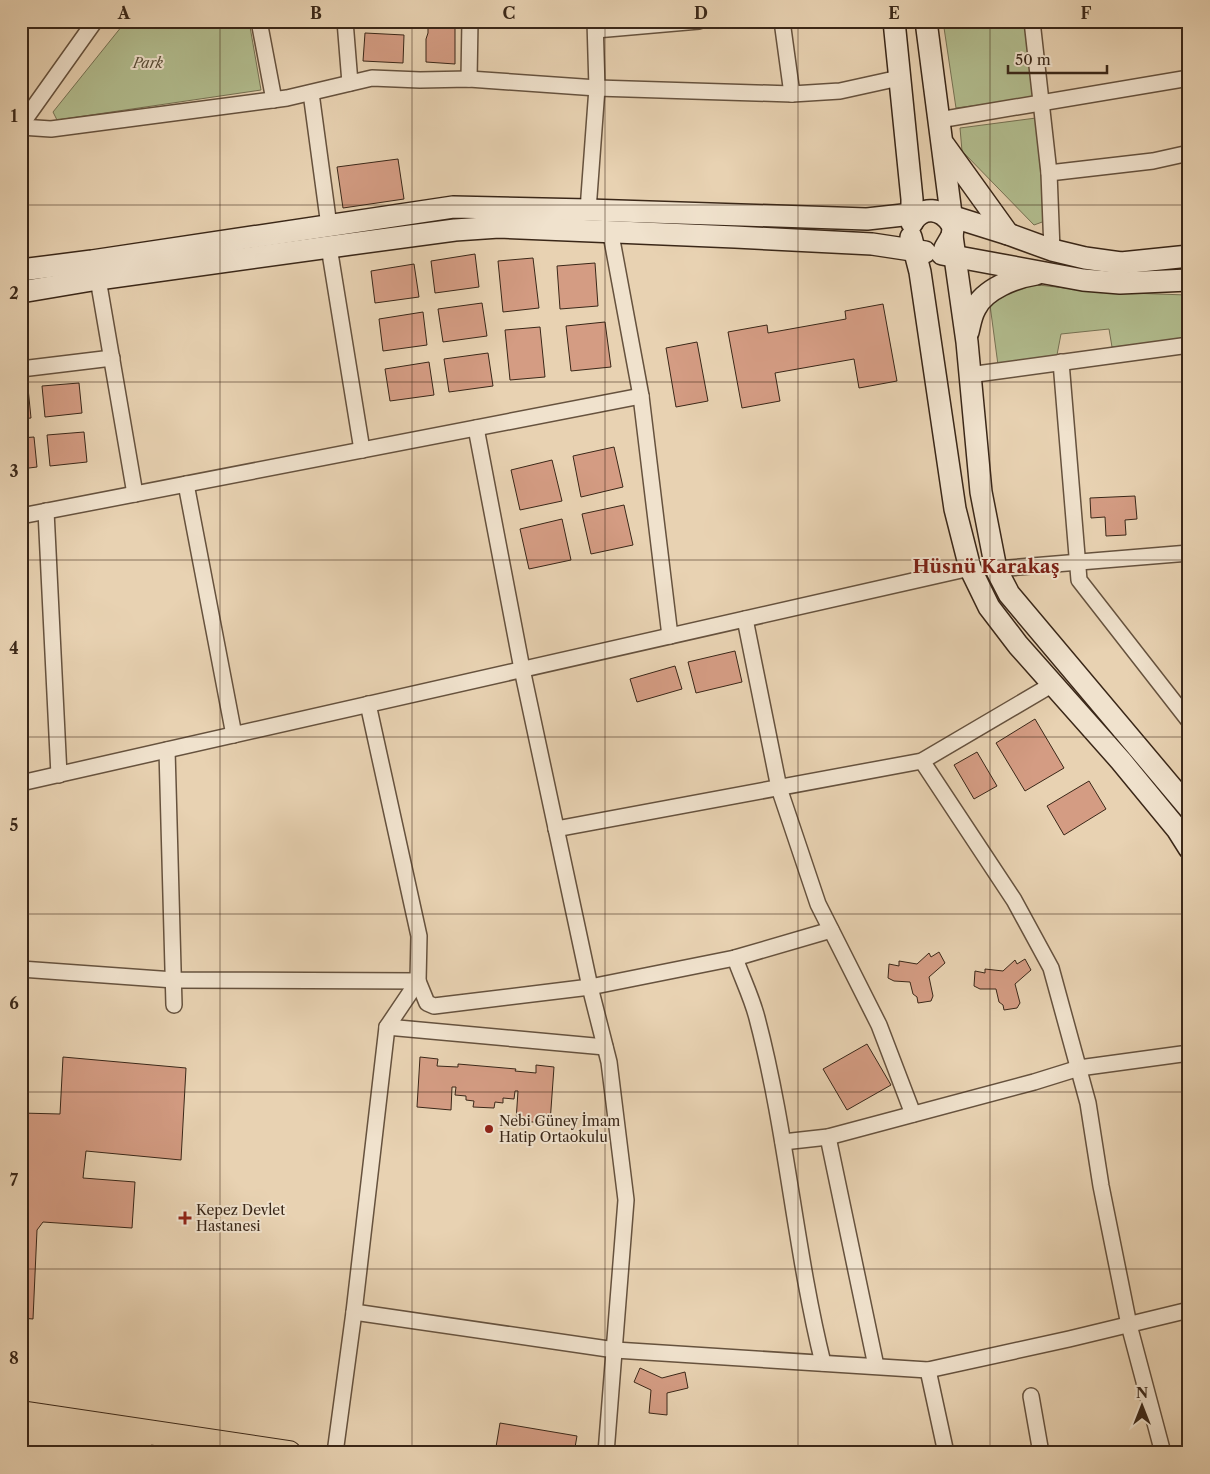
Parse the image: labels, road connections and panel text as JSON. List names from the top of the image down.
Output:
{
  "districts": ["Hüsnü Karakaş"],
  "parks": ["Park"],
  "places": {
    "other": ["Nebi Güney İmam Hatip Ortaokulu"],
    "health": ["Kepez Devlet Hastanesi"]
  },
  "scale_bar": "50 m",
  "north": "top",
  "grid": {
    "columns": [
      "A",
      "B",
      "C",
      "D",
      "E",
      "F"
    ],
    "rows": [
      "1",
      "2",
      "3",
      "4",
      "5",
      "6",
      "7",
      "8"
    ]
  }
}
